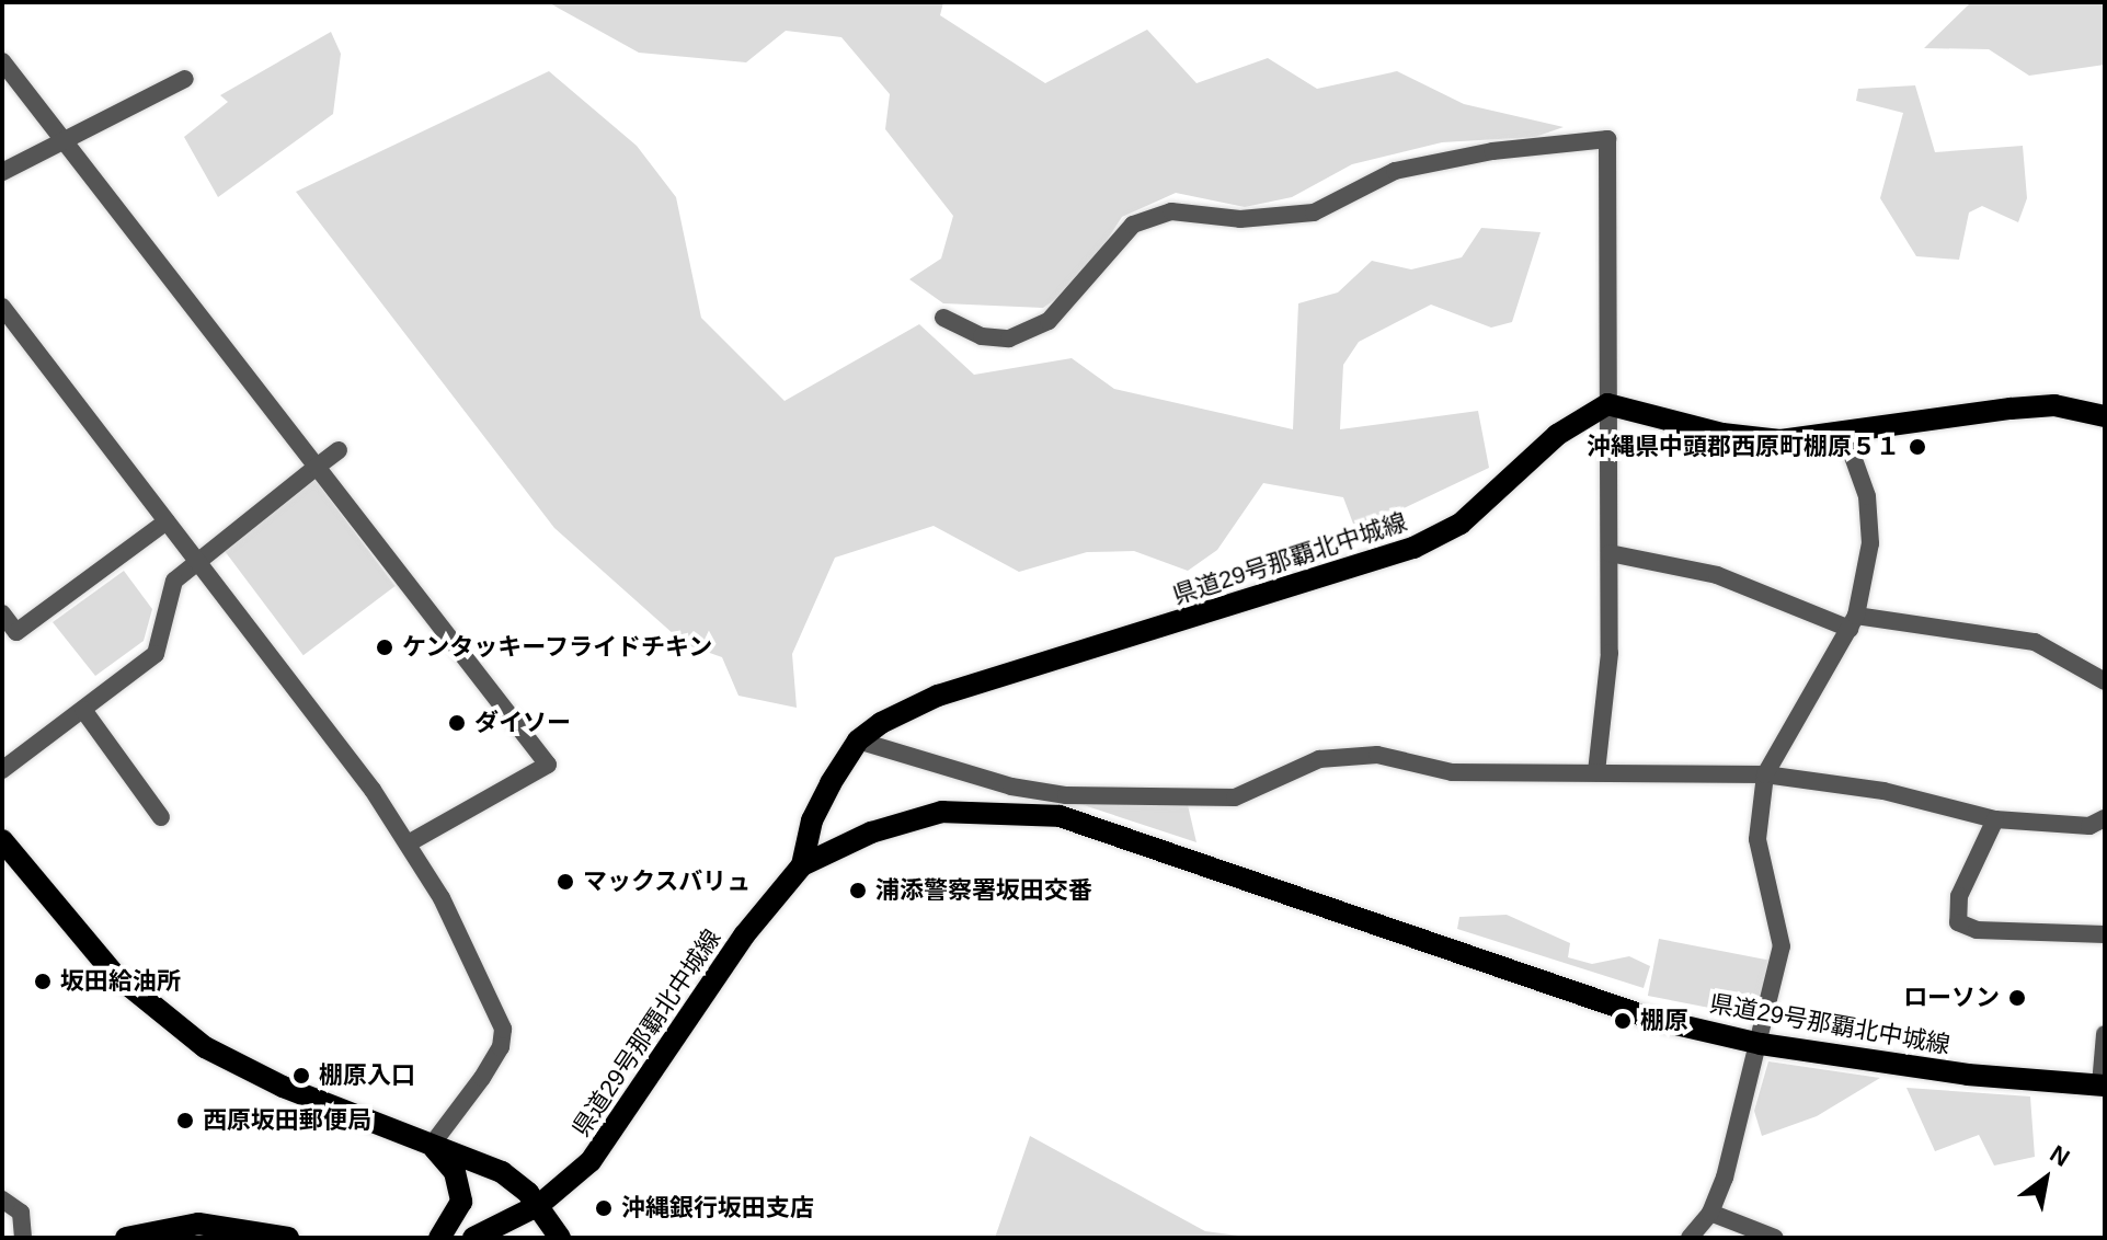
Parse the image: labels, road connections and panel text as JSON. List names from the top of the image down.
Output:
{
  "streets": {
    "main road": ["県道29号那覇北中城線"]
  },
  "places": [
    "沖縄県中頭郡西原町棚原５１",
    "ケンタッキーフライドチキン",
    "ダイソー",
    "マックスバリュ",
    "浦添警察署坂田交番",
    "坂田給油所",
    "ローソン",
    "棚原",
    "棚原入口",
    "西原坂田郵便局",
    "沖縄銀行坂田支店"
  ],
  "north": "top right"
}
